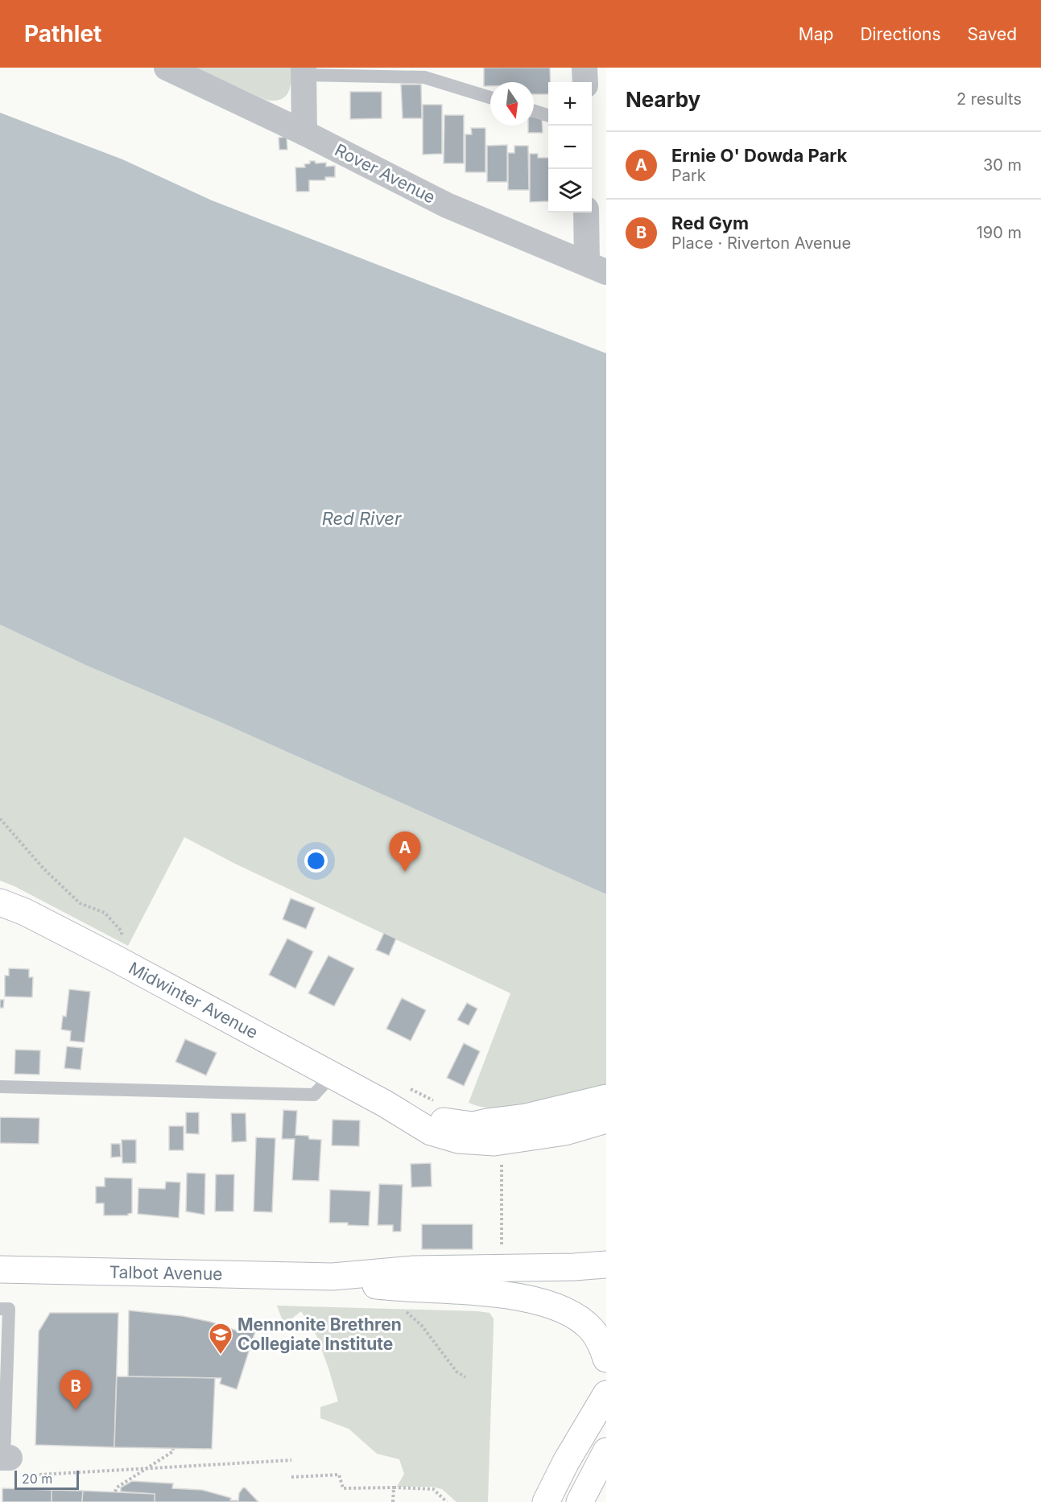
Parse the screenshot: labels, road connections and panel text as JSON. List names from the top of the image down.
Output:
{
  "streets": {
    "main road": ["Midwinter Avenue", "Talbot Avenue"],
    "street": ["Rover Avenue"]
  },
  "water": ["Red River"],
  "places": {
    "school or university": ["Mennonite Brethren Collegiate Institute"]
  },
  "scale_bar": "20 m",
  "north": "bottom",
  "page": {
    "header": "Pathlet",
    "nav": ["Map", "Directions", "Saved"],
    "heading": ["Nearby", "2 results"],
    "map_buttons": ["+", "−"],
    "list": [
      {
        "mark": "A",
        "name": "Ernie O' Dowda Park",
        "note": "Park",
        "value": "30 m"
      },
      {
        "mark": "B",
        "name": "Red Gym",
        "note": "Place · Riverton Avenue",
        "value": "190 m"
      }
    ],
    "pins": ["A", "B"],
    "scale": "20 m"
  }
}
